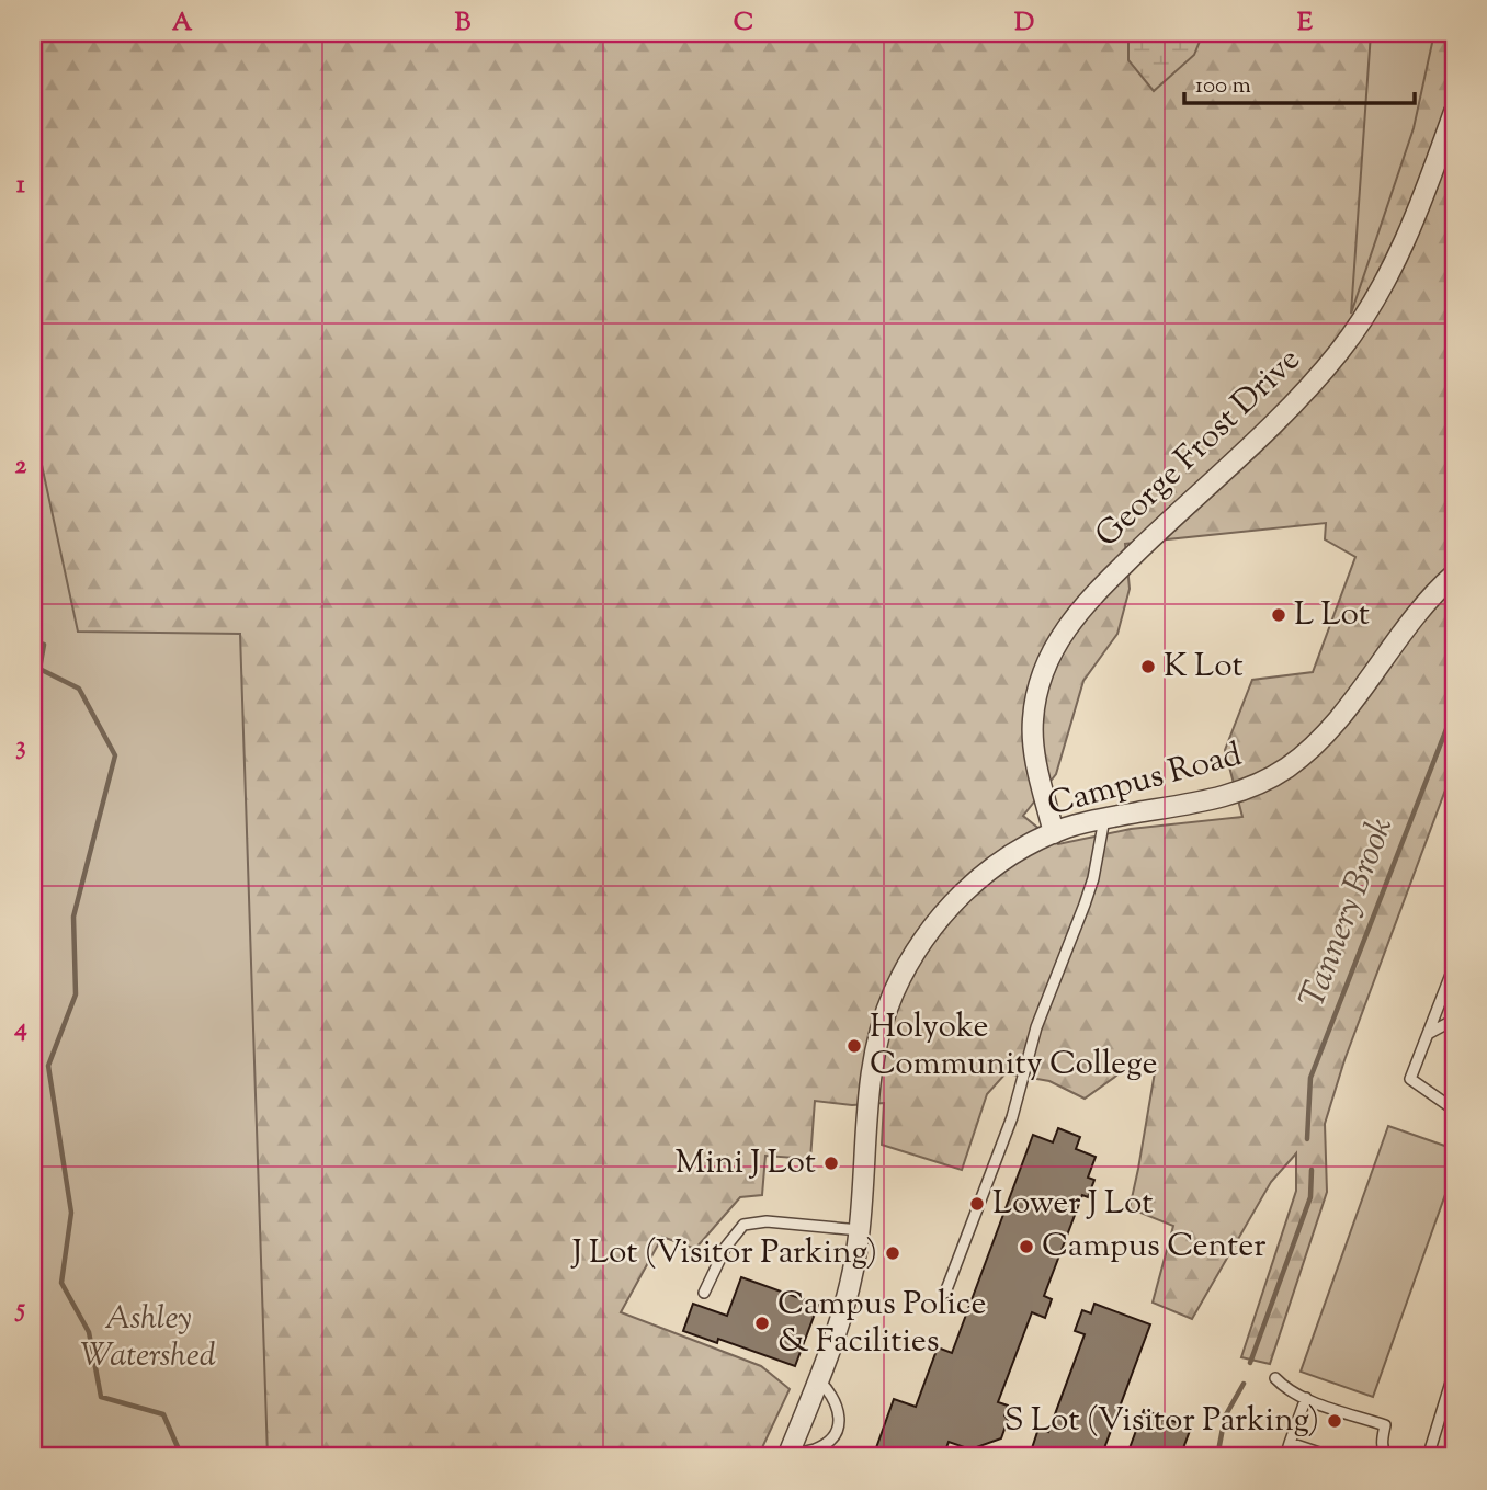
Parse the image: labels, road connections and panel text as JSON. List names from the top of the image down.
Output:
{
  "streets": {
    "street": ["George Frost Drive", "Campus Road"]
  },
  "crossings": [
    ["George Frost Drive", "Campus Road"]
  ],
  "water": ["Tannery Brook"],
  "parks": ["Ashley Watershed"],
  "places": [
    "L Lot",
    "K Lot",
    "Holyoke Community College",
    "Mini J Lot",
    "Lower J Lot",
    "Campus Center",
    "J Lot (Visitor Parking)",
    "Campus Police & Facilities",
    "S Lot (Visitor Parking)"
  ],
  "scale_bar": "100 m",
  "grid": {
    "columns": [
      "A",
      "B",
      "C",
      "D",
      "E"
    ],
    "rows": [
      "1",
      "2",
      "3",
      "4",
      "5"
    ]
  }
}
